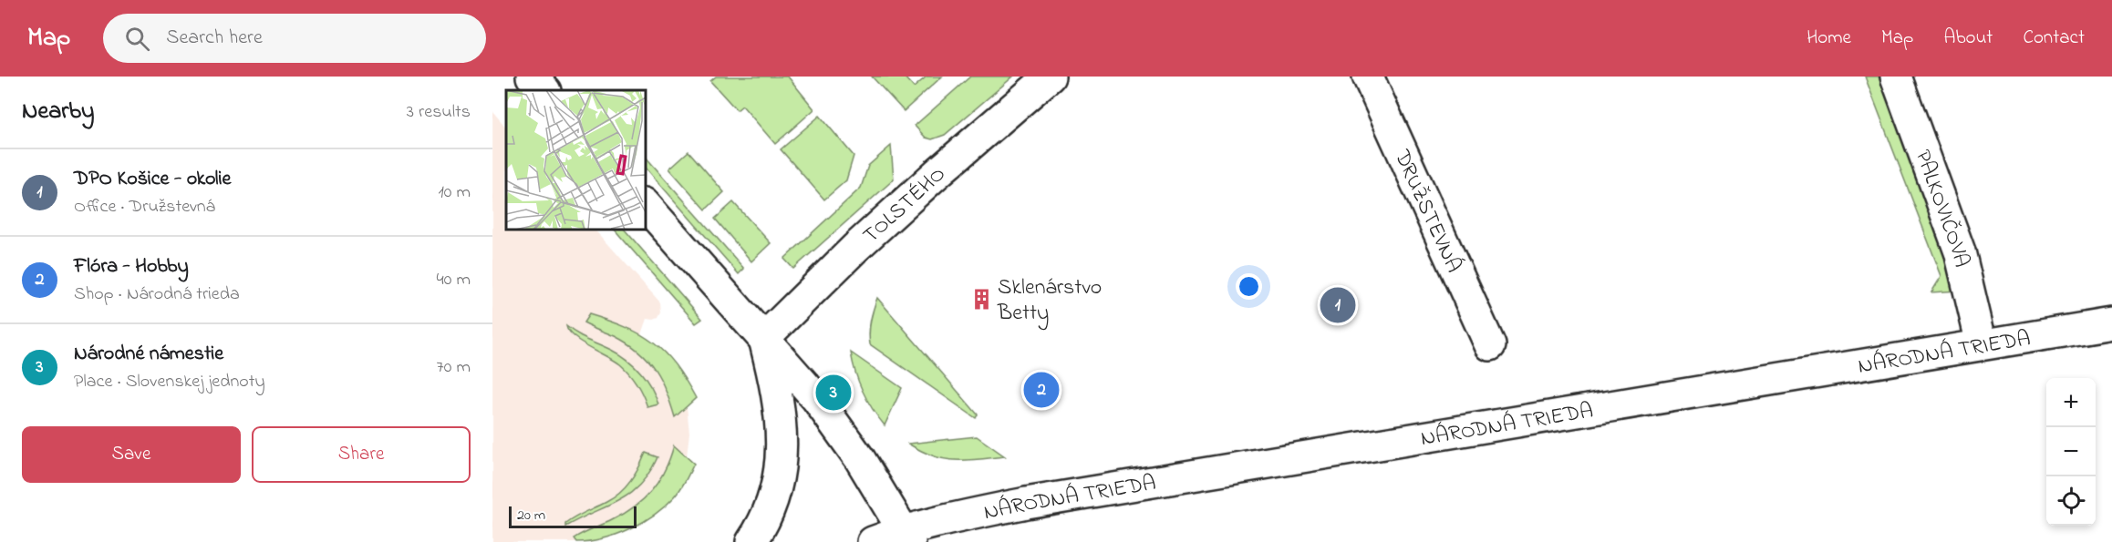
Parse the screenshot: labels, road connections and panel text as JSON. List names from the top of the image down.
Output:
{
  "streets": {
    "street": [
      "TOLSTÉHO",
      "PALKOVIČOVA",
      "DRUŽSTEVNÁ",
      "NÁRODNÁ TRIEDA"
    ]
  },
  "crossings": [
    ["PALKOVIČOVA", "NÁRODNÁ TRIEDA"]
  ],
  "places": {
    "building": ["Sklenárstvo Betty"]
  },
  "scale_bar": "20 m",
  "page": {
    "header": "Map",
    "search": "Search here",
    "nav": [
      "Home",
      "Map",
      "About",
      "Contact"
    ],
    "heading": ["Nearby", "3 results"],
    "list": [
      {
        "mark": "1",
        "name": "DPO Košice - okolie",
        "note": "Office · Družstevná",
        "value": "10 m"
      },
      {
        "mark": "2",
        "name": "Flóra - Hobby",
        "note": "Shop · Národná trieda",
        "value": "40 m"
      },
      {
        "mark": "3",
        "name": "Národné námestie",
        "note": "Place · Slovenskej jednoty",
        "value": "70 m"
      }
    ],
    "pins": ["1", "2", "3"],
    "map_buttons": ["+", "−"],
    "buttons": ["Save", "Share"],
    "scale": "20 m"
  }
}
